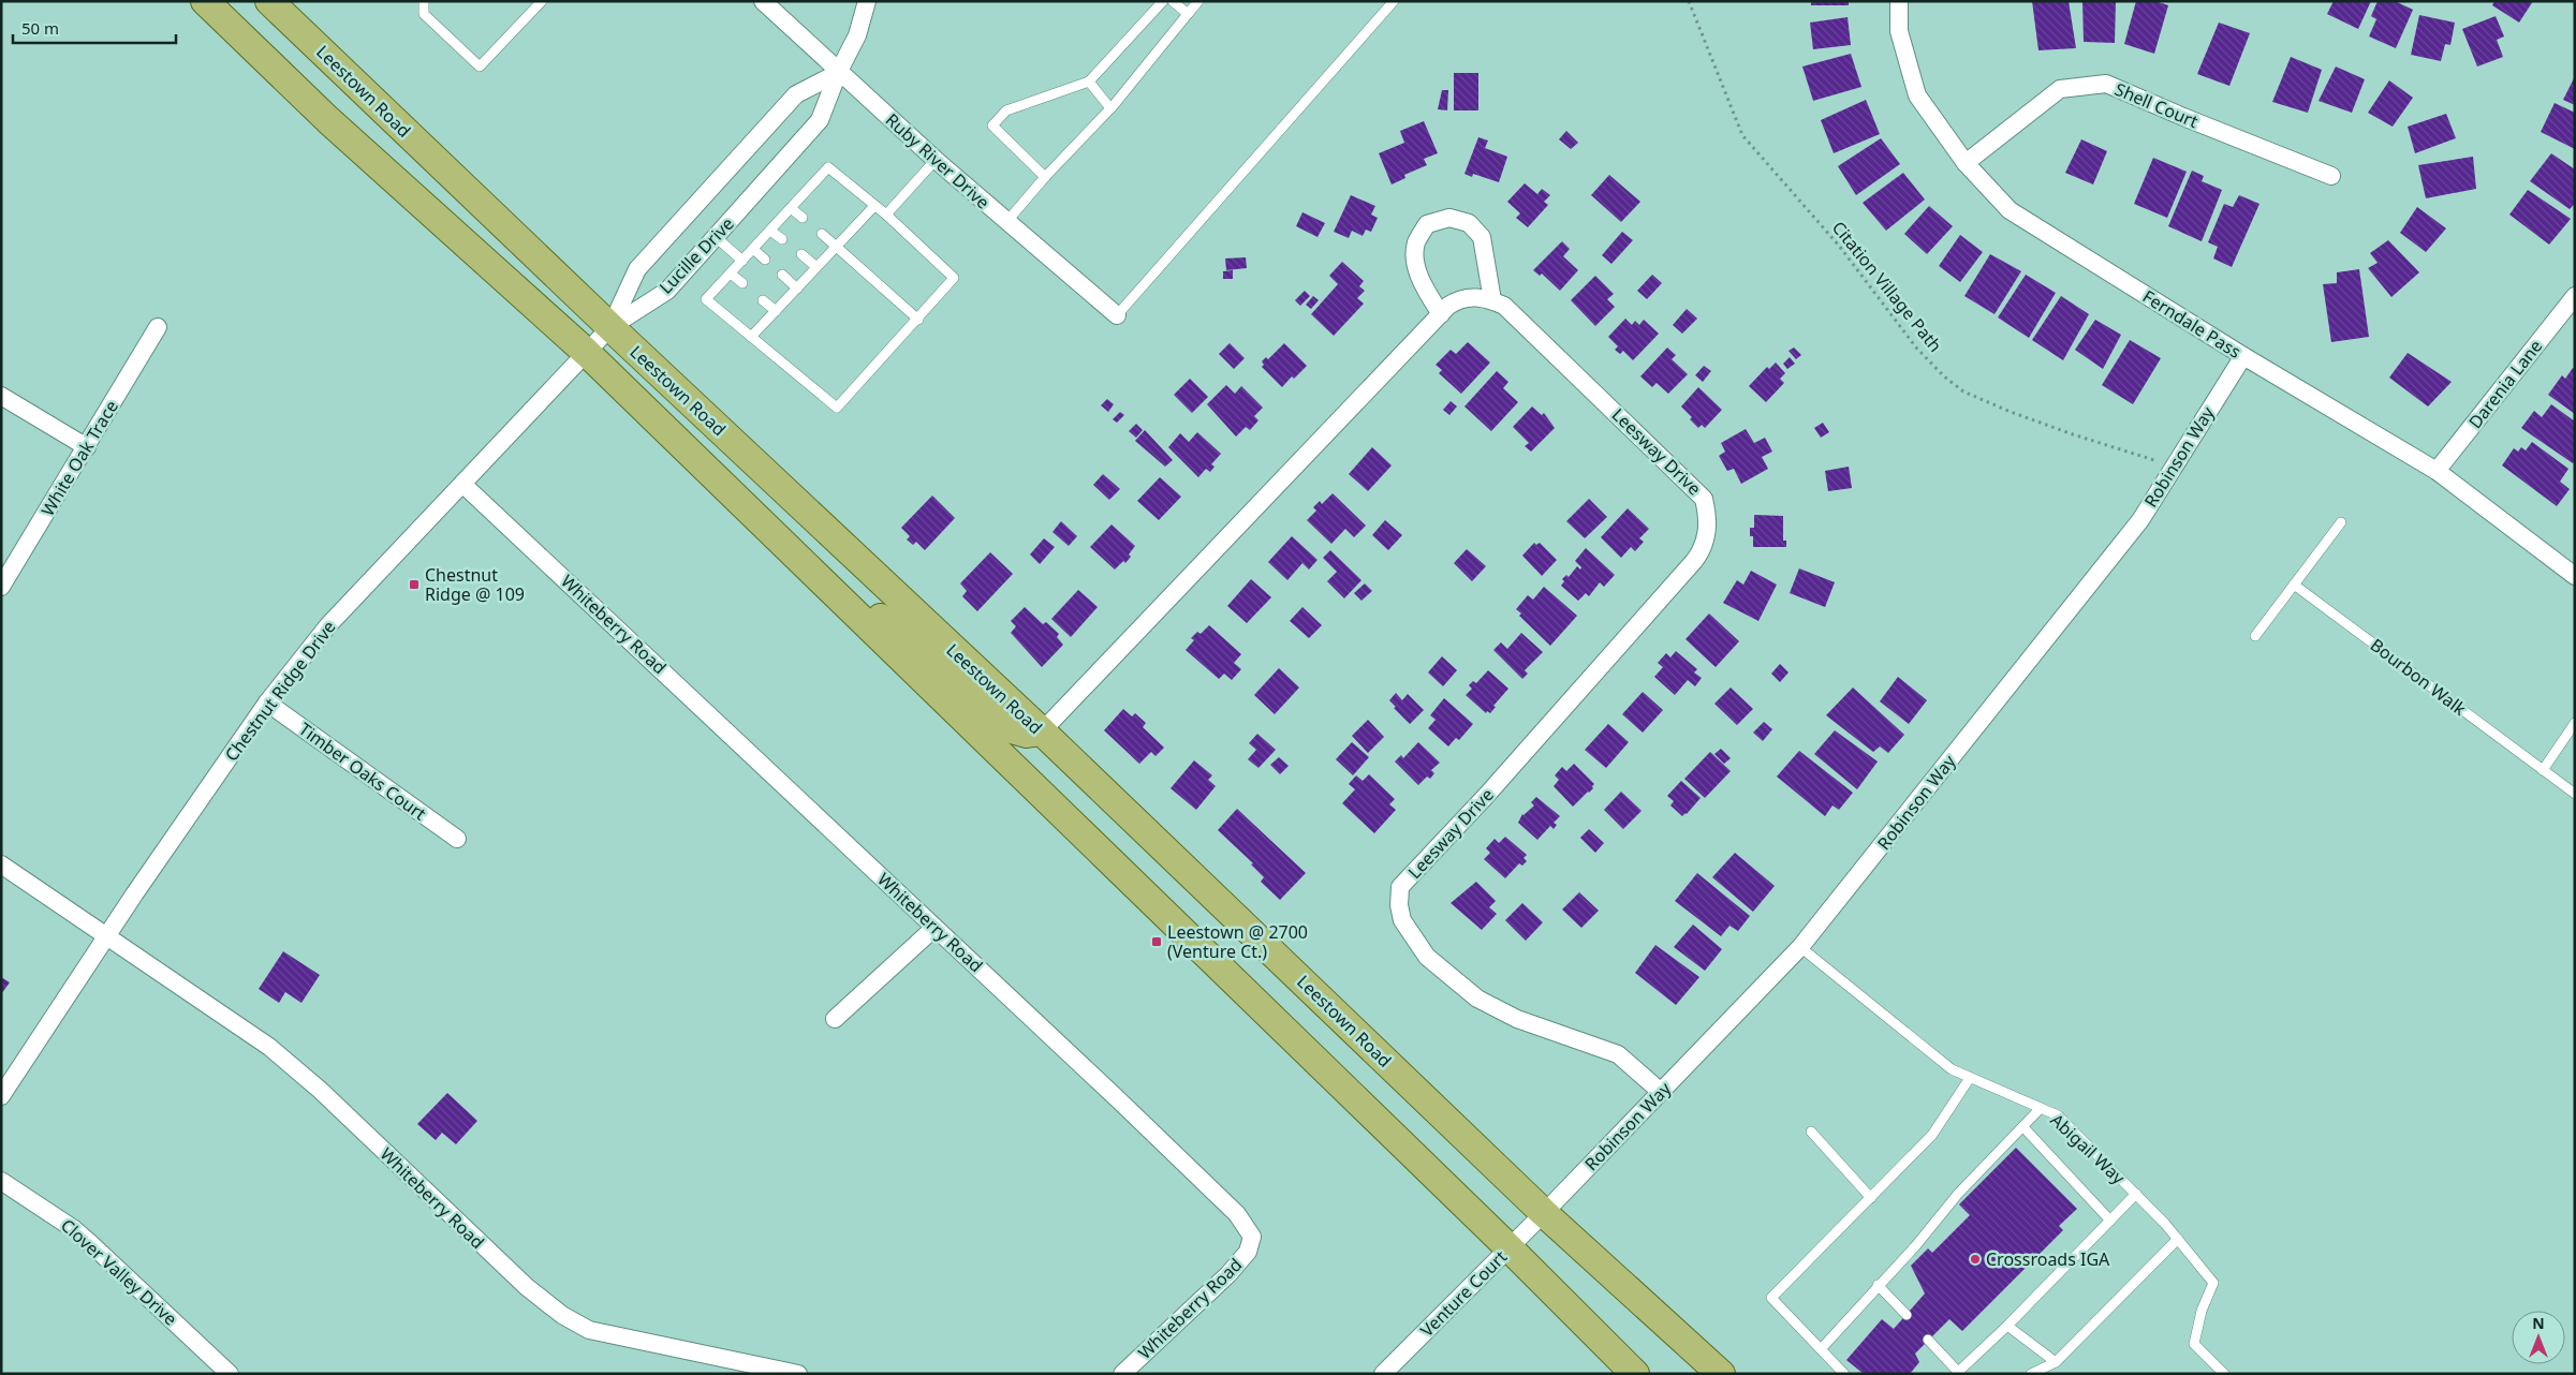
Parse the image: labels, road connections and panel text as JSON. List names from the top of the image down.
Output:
{
  "streets": {
    "main road": ["Leestown Road"],
    "street": [
      "Shell Court",
      "Ruby River Drive",
      "Lucille Drive",
      "Ferndale Pass",
      "Darenia Lane",
      "Leesway Drive",
      "Robinson Way",
      "White Oak Trace",
      "Whiteberry Road",
      "Chestnut Ridge Drive",
      "Timber Oaks Court",
      "Clover Valley Drive",
      "Venture Court"
    ],
    "lane": ["Bourbon Walk", "Abigail Way"],
    "path": ["Citation Village Path"]
  },
  "crossings": [
    ["Leestown Road", "Lucille Drive"],
    ["Leestown Road", "Leesway Drive"],
    ["Leestown Road", "Robinson Way"],
    ["Leestown Road", "Chestnut Ridge Drive"],
    ["Leestown Road", "Venture Court"],
    ["Shell Court", "Ferndale Pass"],
    ["Ruby River Drive", "Lucille Drive"],
    ["Lucille Drive", "Chestnut Ridge Drive"],
    ["Citation Village Path", "Robinson Way"],
    ["Ferndale Pass", "Darenia Lane"],
    ["Ferndale Pass", "Robinson Way"],
    ["Leesway Drive", "Robinson Way"],
    ["Robinson Way", "Abigail Way"],
    ["Robinson Way", "Venture Court"],
    ["Whiteberry Road", "Chestnut Ridge Drive"],
    ["Chestnut Ridge Drive", "Timber Oaks Court"]
  ],
  "places": {
    "transit": ["Chestnut Ridge @ 109", "Leestown @ 2700 (Venture Ct.)"],
    "other": ["Crossroads IGA"]
  },
  "scale_bar": "50 m",
  "north": "top"
}
